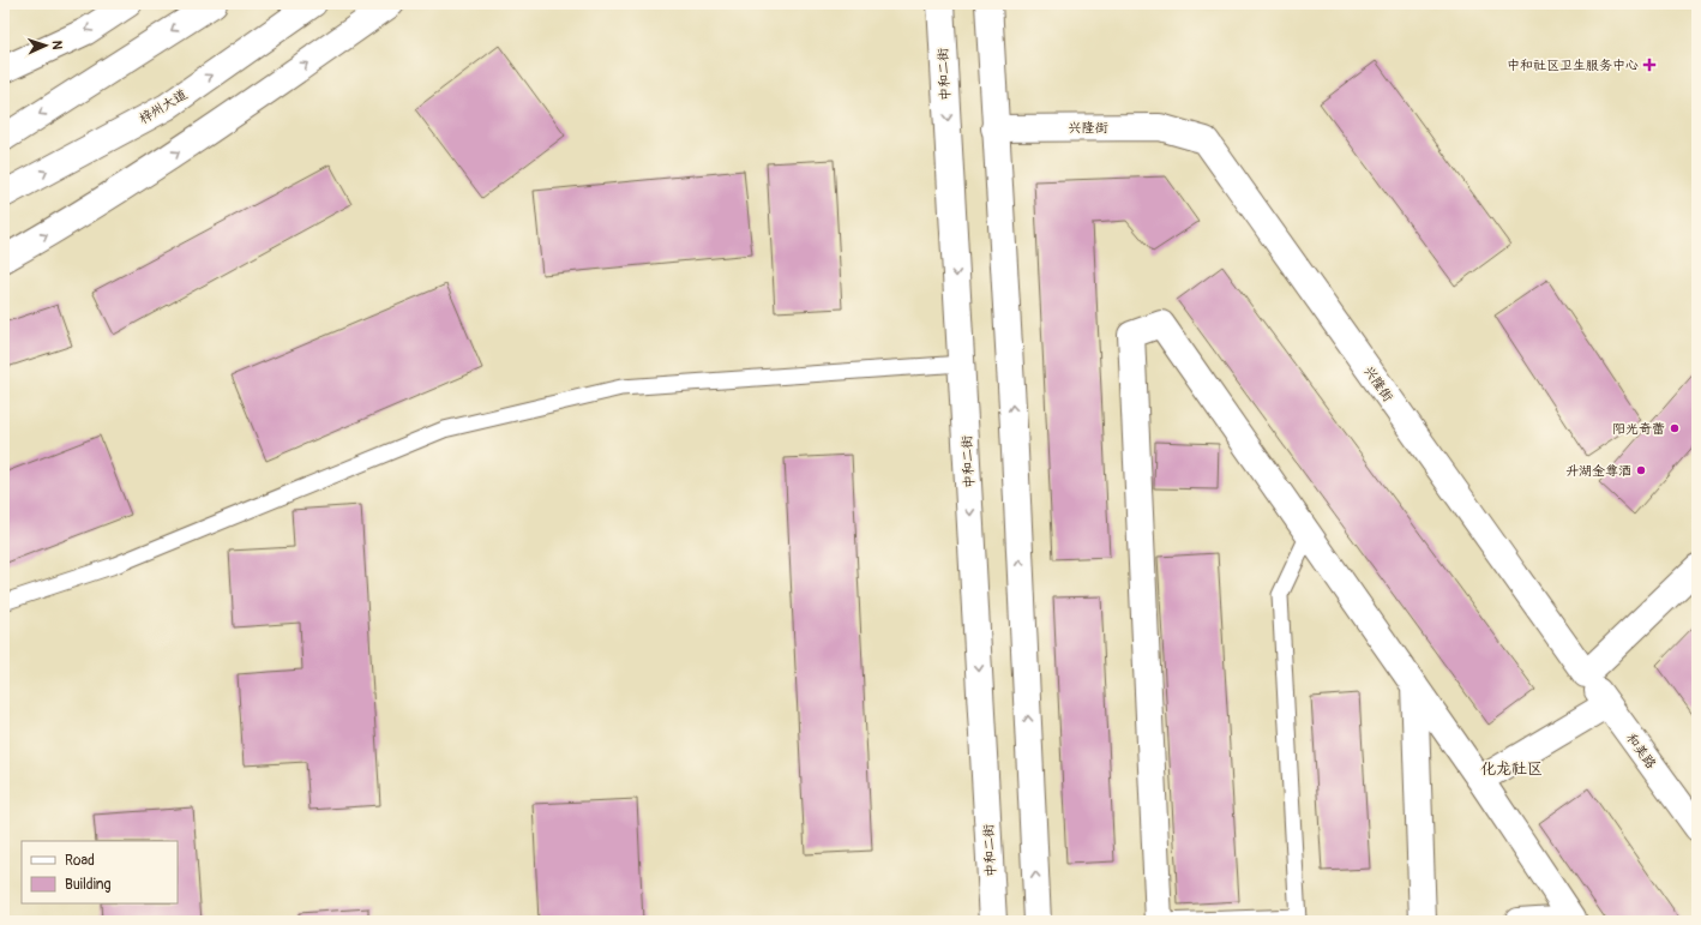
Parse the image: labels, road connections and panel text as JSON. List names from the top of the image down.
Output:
{
  "streets": {
    "main road": [
      "中和二街",
      "梓州大道",
      "兴隆街",
      "和美路"
    ]
  },
  "crossings": [
    ["兴隆街", "和美路"]
  ],
  "districts": ["化龙社区"],
  "places": {
    "health": ["中和社区卫生服务中心"],
    "other": ["阳光奇蕾", "升湖金尊酒"]
  },
  "legend": ["Road", "Building"],
  "north": "right"
}
